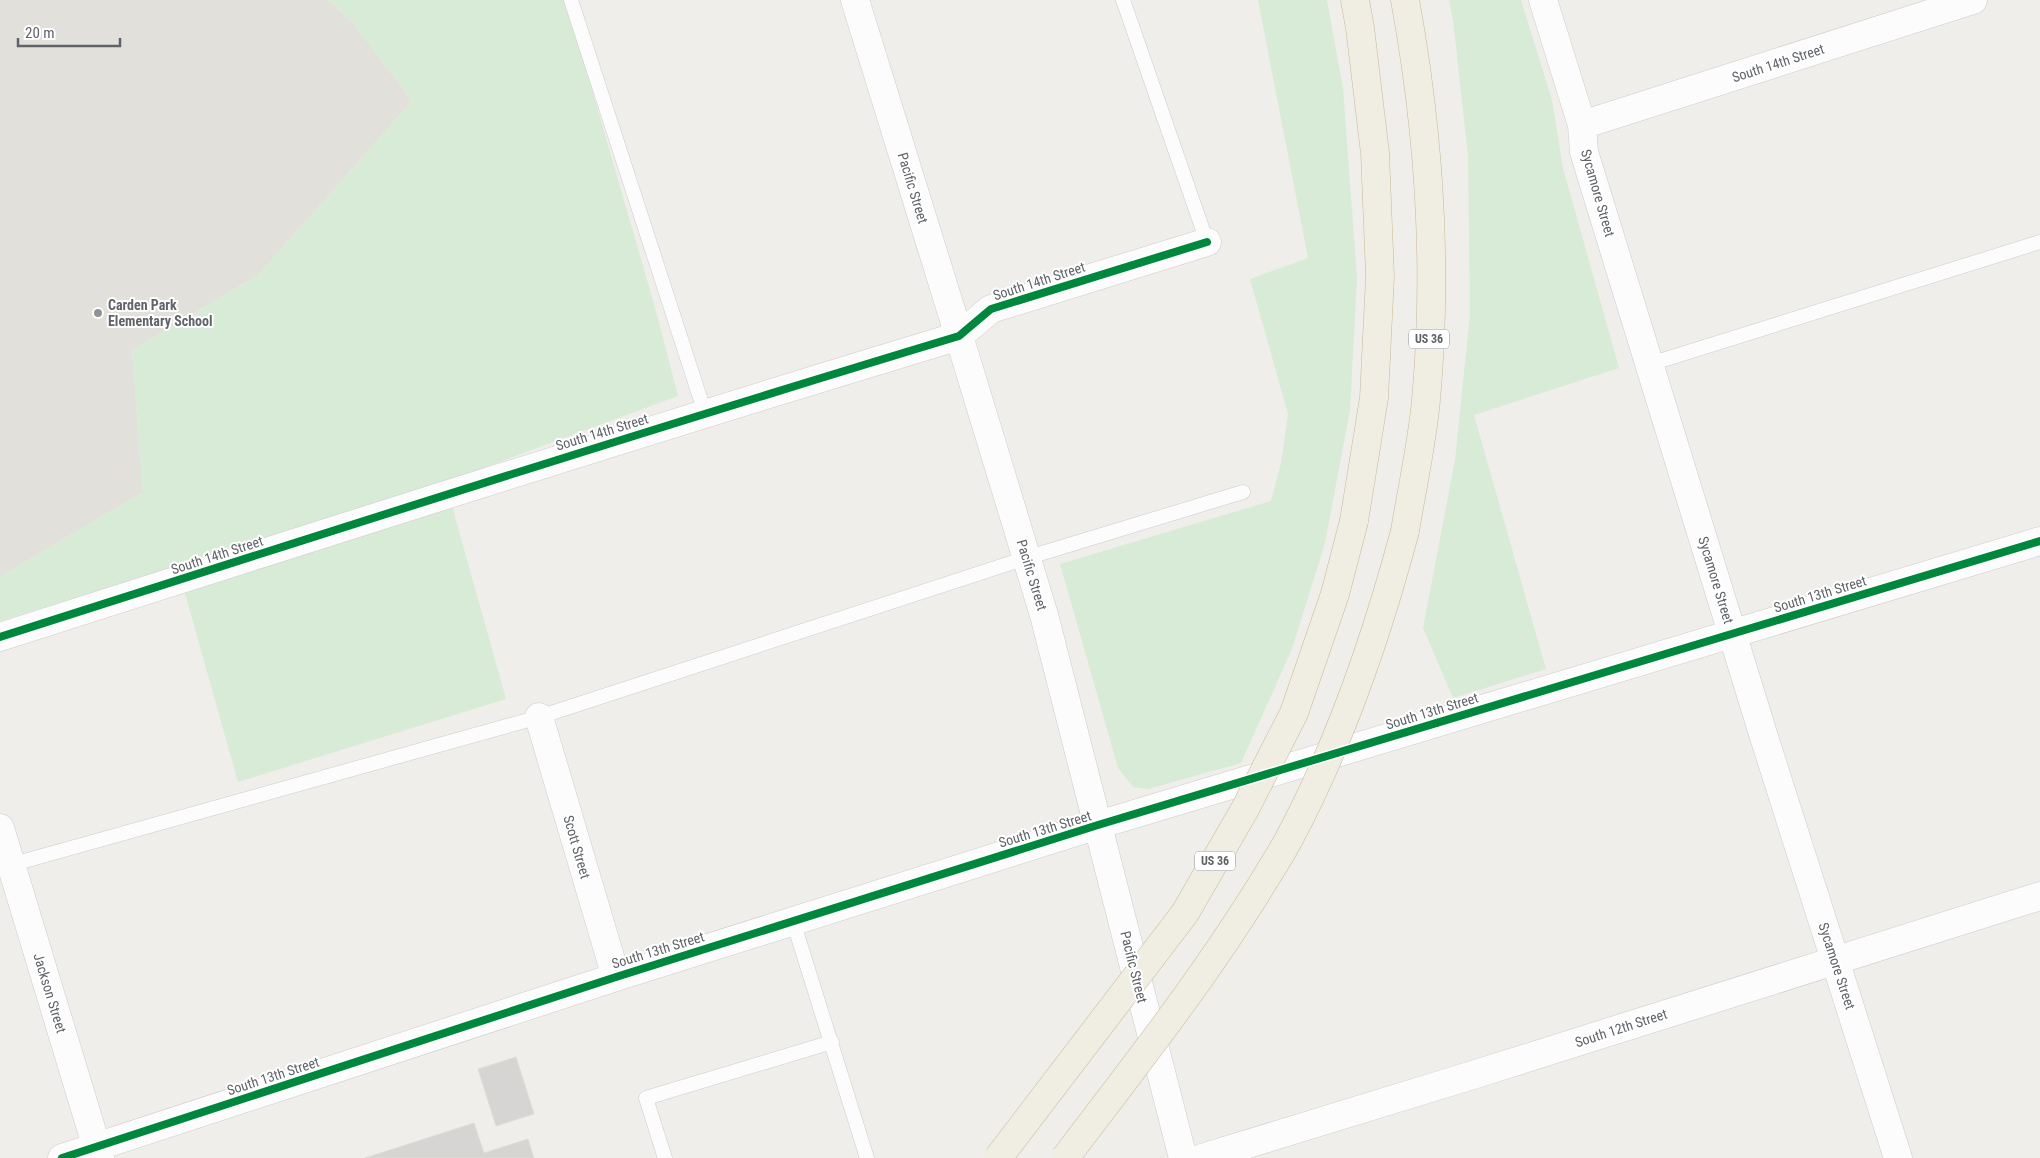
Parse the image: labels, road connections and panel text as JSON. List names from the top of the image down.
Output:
{
  "streets": {
    "highway": ["US 36"],
    "street": [
      "South 14th Street",
      "Pacific Street",
      "Sycamore Street",
      "South 13th Street",
      "Scott Street",
      "Jackson Street",
      "South 12th Street"
    ]
  },
  "crossings": [
    ["South 14th Street", "Pacific Street"],
    ["South 14th Street", "Sycamore Street"],
    ["Pacific Street", "South 13th Street"],
    ["Sycamore Street", "South 13th Street"],
    ["Sycamore Street", "South 12th Street"],
    ["South 13th Street", "Scott Street"],
    ["South 13th Street", "Jackson Street"]
  ],
  "places": ["Carden Park Elementary School"],
  "scale_bar": "20 m"
}
